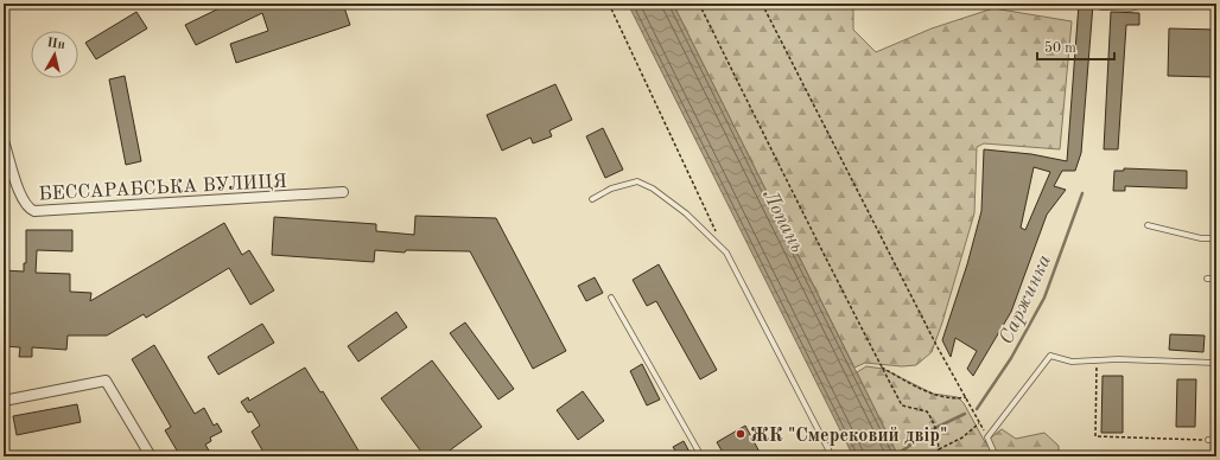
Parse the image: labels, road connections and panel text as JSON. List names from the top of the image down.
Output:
{
  "streets": {
    "street": ["БЕССАРАБСЬКА ВУЛИЦЯ"]
  },
  "water": ["Лопань", "Саржинка"],
  "places": ["ЖК \"Смерековий двір\""],
  "scale_bar": "50 m",
  "north": "top"
}
